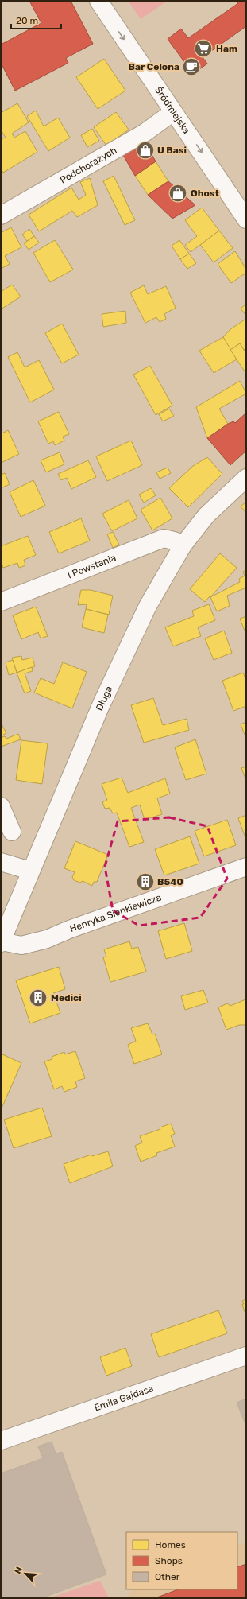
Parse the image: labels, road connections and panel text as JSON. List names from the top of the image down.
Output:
{
  "streets": {
    "street": [
      "Śródmiejska",
      "Podchorążych",
      "I Powstania",
      "Długa",
      "Henryka Sienkiewicza",
      "Emila Gajdasa"
    ]
  },
  "crossings": [
    ["Śródmiejska", "Podchorążych"],
    ["I Powstania", "Długa"],
    ["Długa", "Henryka Sienkiewicza"]
  ],
  "one_way": ["Śródmiejska"],
  "places": {
    "supermarket": ["Ham"],
    "cafe": ["Bar Celona"],
    "shop": ["U Basi", "Ghost"],
    "building": ["B540", "Medici"]
  },
  "legend": ["Homes", "Shops", "Other"],
  "scale_bar": "20 m",
  "north": "top left"
}
